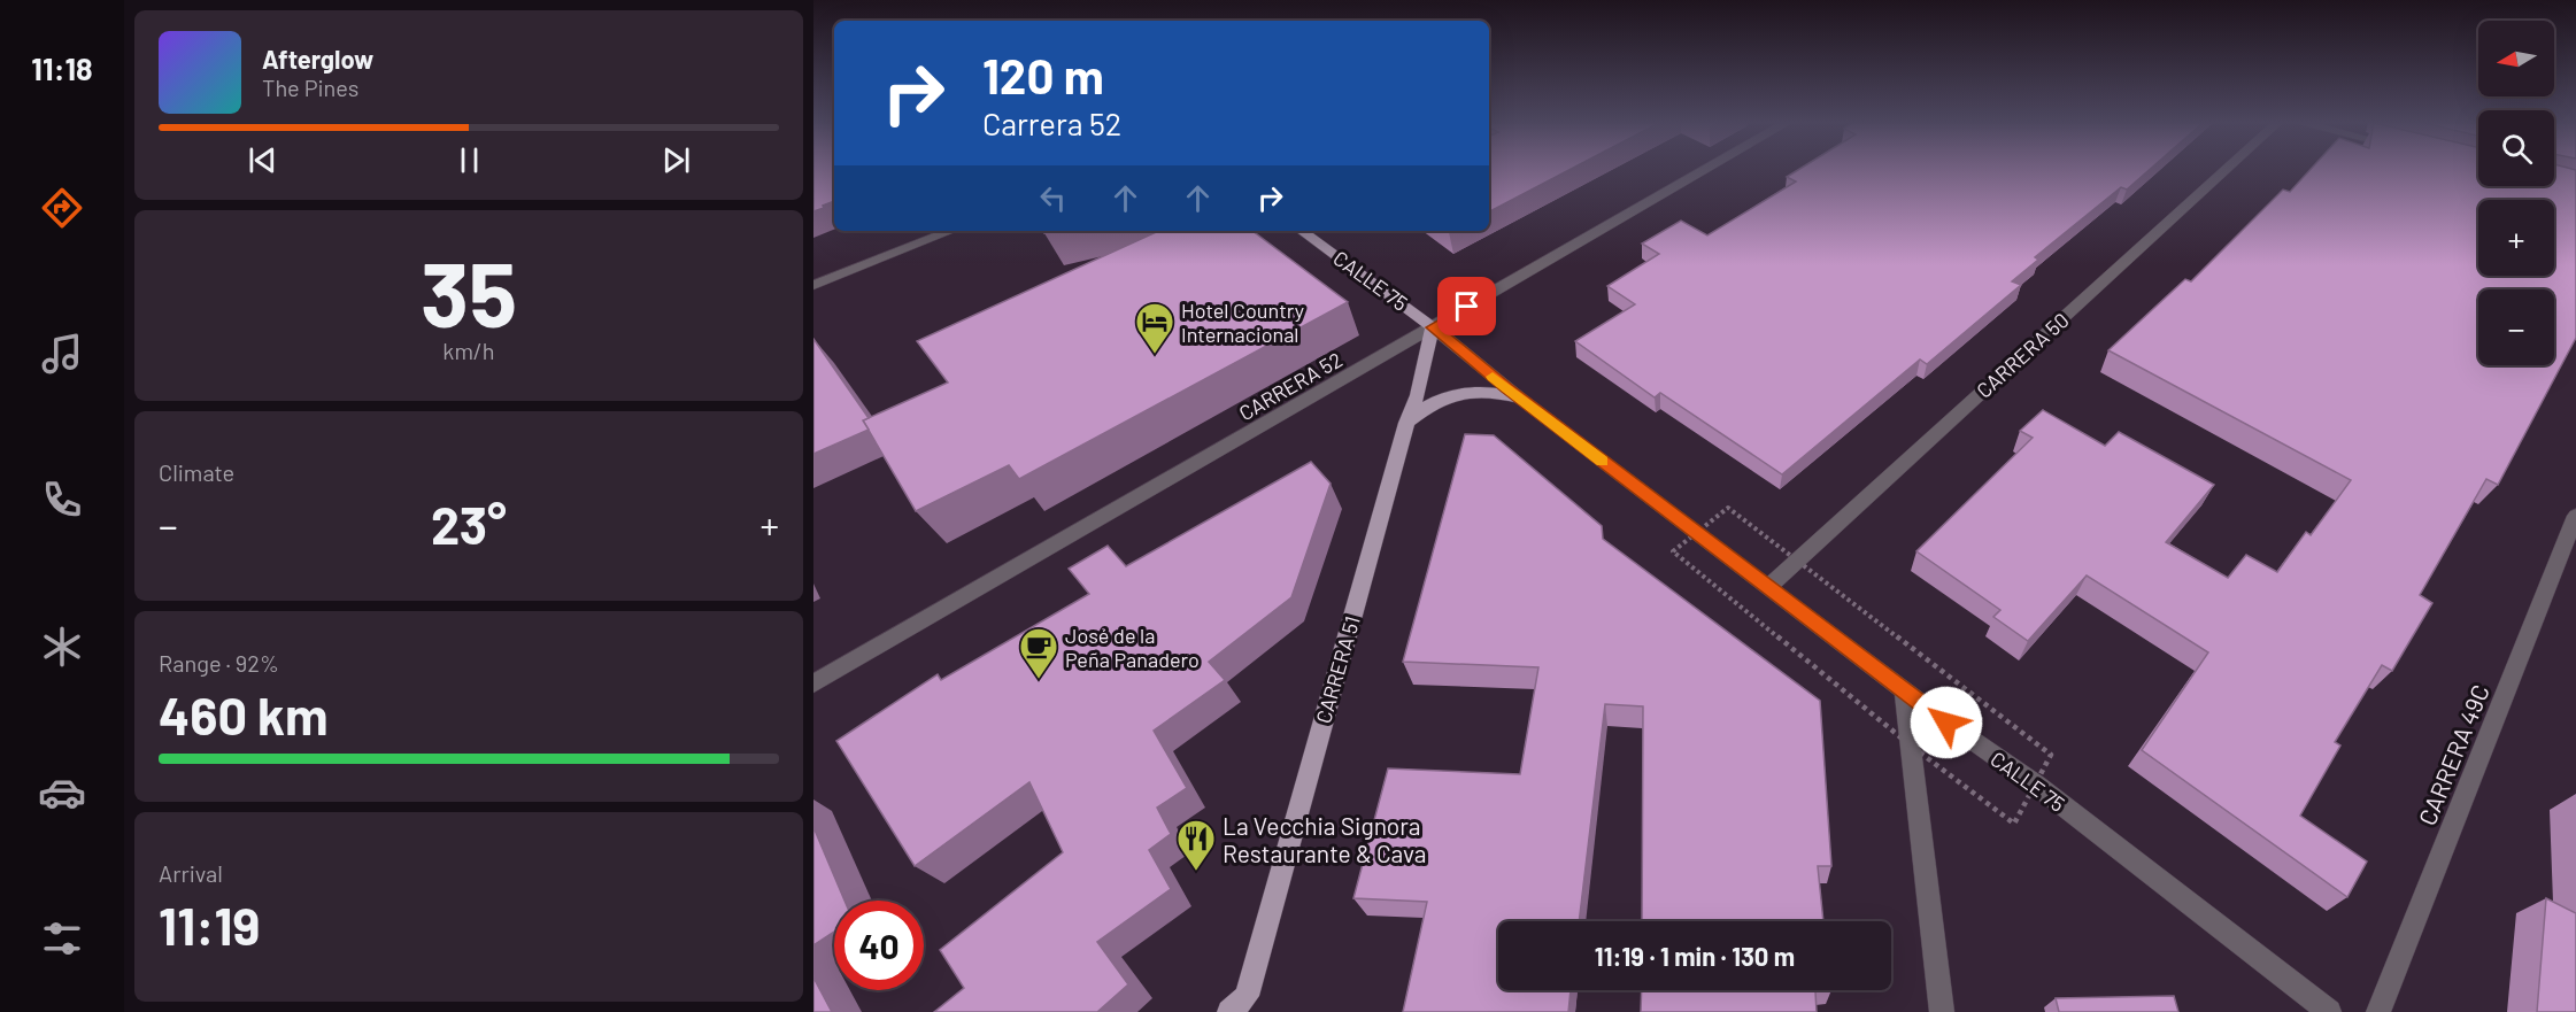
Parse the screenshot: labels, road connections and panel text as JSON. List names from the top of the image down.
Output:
{
  "streets": {
    "main road": ["CALLE 75", "CARRERA 51"],
    "street": ["CARRERA 50", "CARRERA 52", "CARRERA 49C"]
  },
  "crossings": [
    ["CALLE 75", "CARRERA 50"],
    ["CALLE 75", "CARRERA 52"],
    ["CALLE 75", "CARRERA 51"],
    ["CARRERA 52", "CARRERA 51"]
  ],
  "places": {
    "hotel": ["Hotel Country Internacional"],
    "cafe": ["José de la Peña Panadero"],
    "restaurant": ["La Vecchia Signora Restaurante & Cava"]
  },
  "north": "left",
  "page": {
    "tabs": "11:18",
    "map_buttons": ["+", "−"],
    "turn": ["120 m", "Carrera 52"],
    "song": ["Afterglow", "The Pines"],
    "tile": [
      ["35", "km/h"],
      "Climate",
      ["Range · 92%", "460 km"],
      ["Arrival", "11:19"]
    ],
    "heat": ["−", "23°", "+"],
    "limit": "40",
    "trip": "11:19 · 1 min · 130 m"
  }
}
